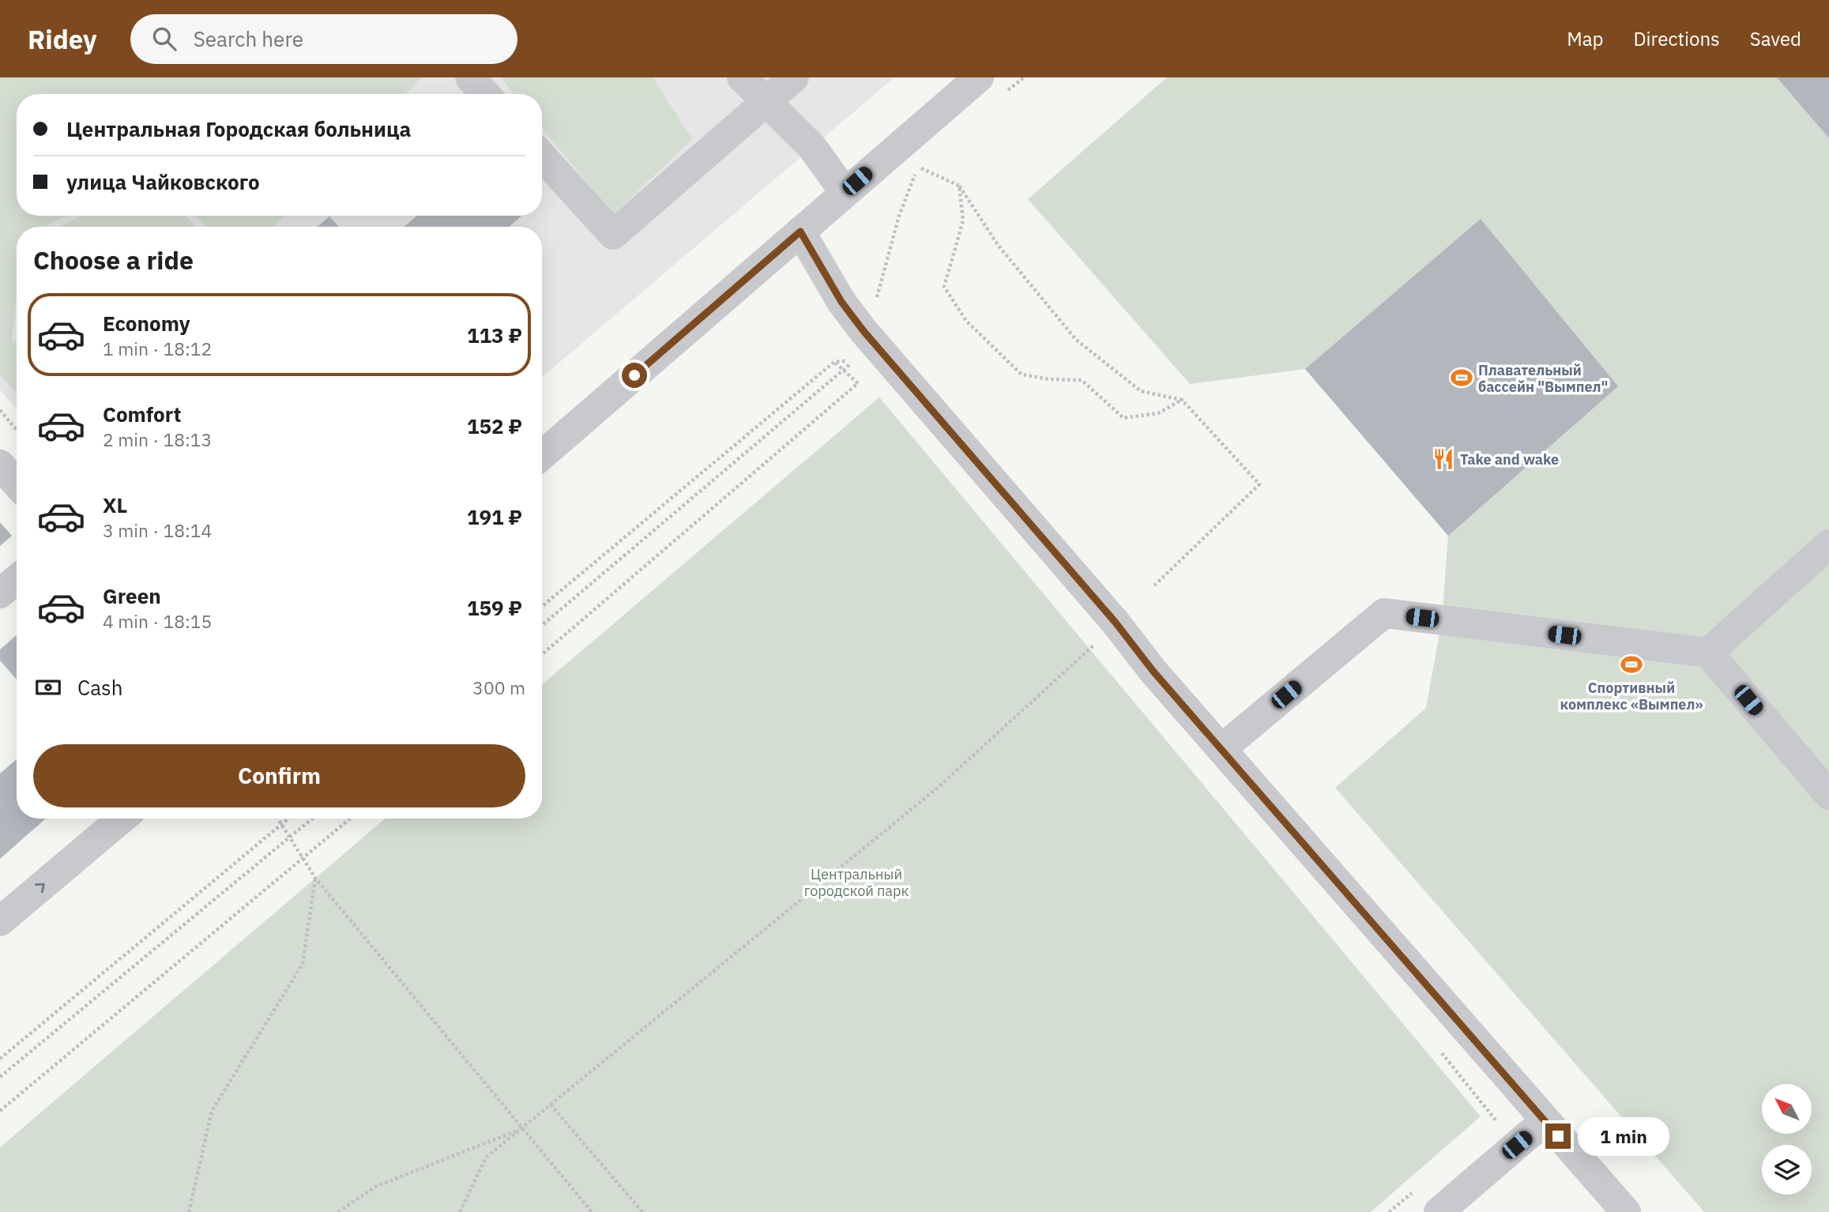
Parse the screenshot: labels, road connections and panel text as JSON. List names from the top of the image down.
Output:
{
  "parks": ["Центральный городской парк"],
  "places": {
    "sports": ["Плавательный бассейн \"Вымпел\"", "Спортивный комплекс «Вымпел»"],
    "restaurant": ["Take and wake"]
  },
  "north": "top left",
  "page": {
    "header": "Ridey",
    "search": "Search here",
    "nav": ["Map", "Directions", "Saved"],
    "banner": ["Центральная Городская больница", "улица Чайковского"],
    "heading": "Choose a ride",
    "list": [
      {
        "name": "Economy",
        "note": "1 min · 18:12",
        "value": "113 ₽"
      },
      {
        "name": "Comfort",
        "note": "2 min · 18:13",
        "value": "152 ₽"
      },
      {
        "name": "XL",
        "note": "3 min · 18:14",
        "value": "191 ₽"
      },
      {
        "name": "Green",
        "note": "4 min · 18:15",
        "value": "159 ₽"
      }
    ],
    "pay": ["Cash", "300 m"],
    "buttons": "Confirm",
    "bubble": "1 min"
  }
}
